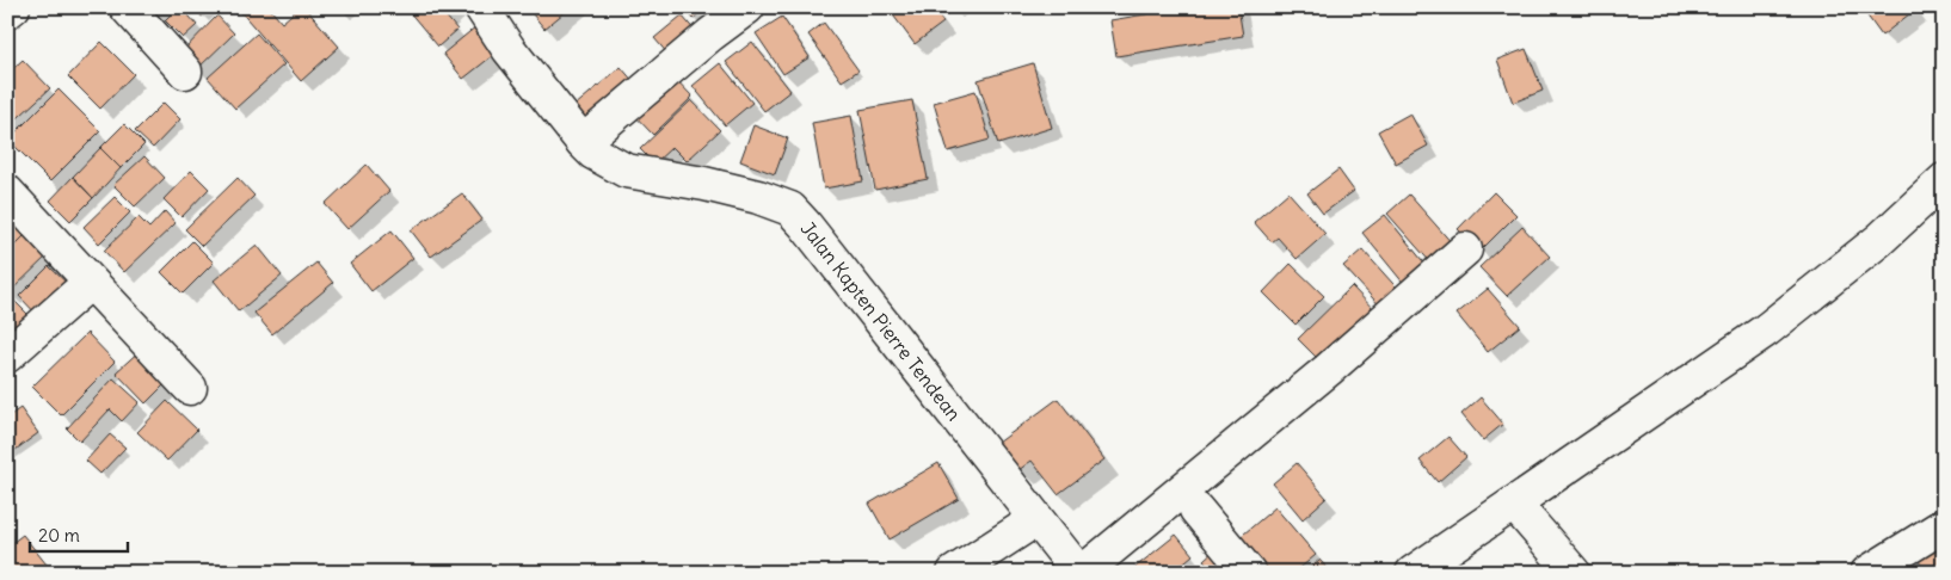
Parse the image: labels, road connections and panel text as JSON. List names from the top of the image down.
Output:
{
  "streets": {
    "street": ["Jalan Kapten Pierre Tendean"]
  },
  "scale_bar": "20 m"
}
